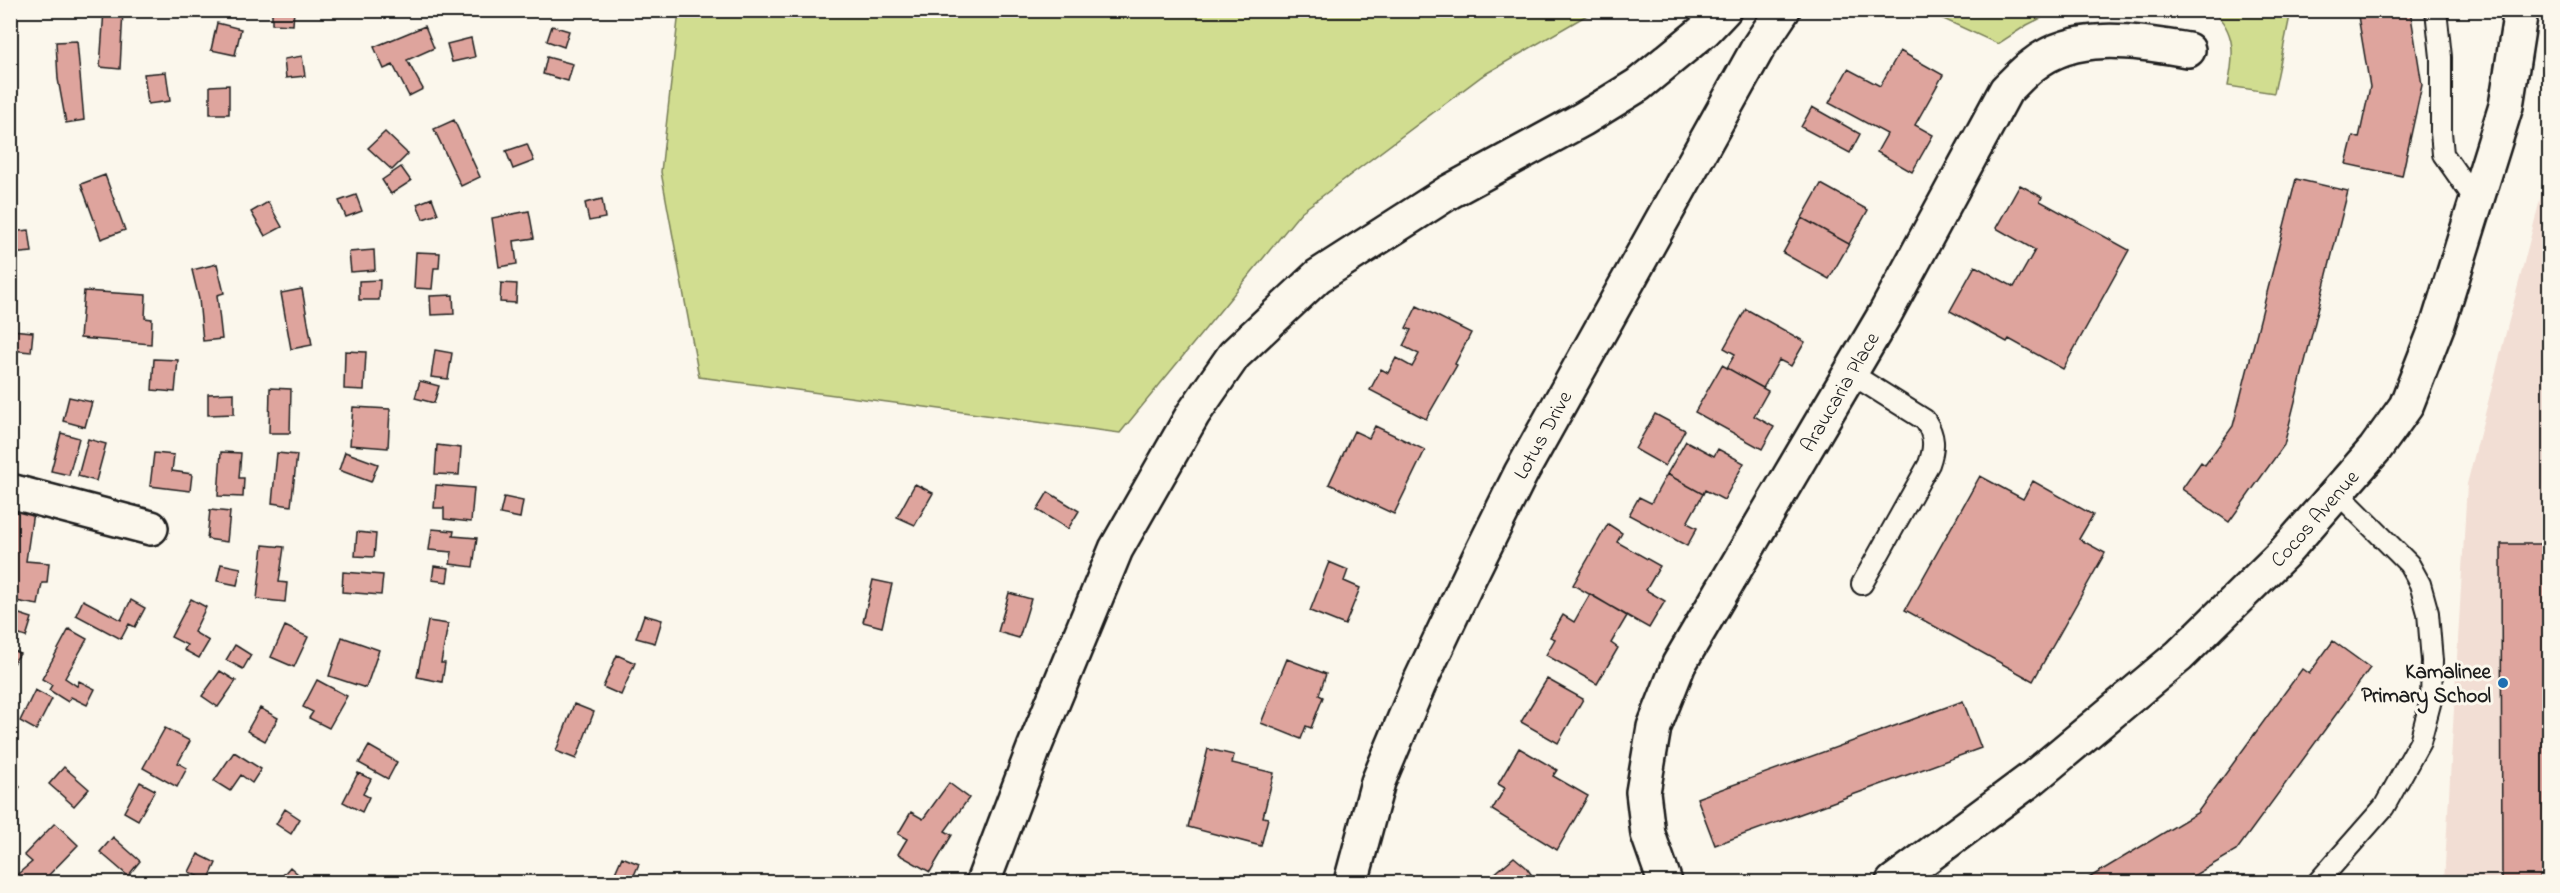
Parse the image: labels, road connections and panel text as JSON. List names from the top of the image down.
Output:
{
  "streets": {
    "street": ["Araucaria Place", "Lotus Drive", "Cocos Avenue"]
  },
  "places": ["Kamalinee Primary School"]
}
